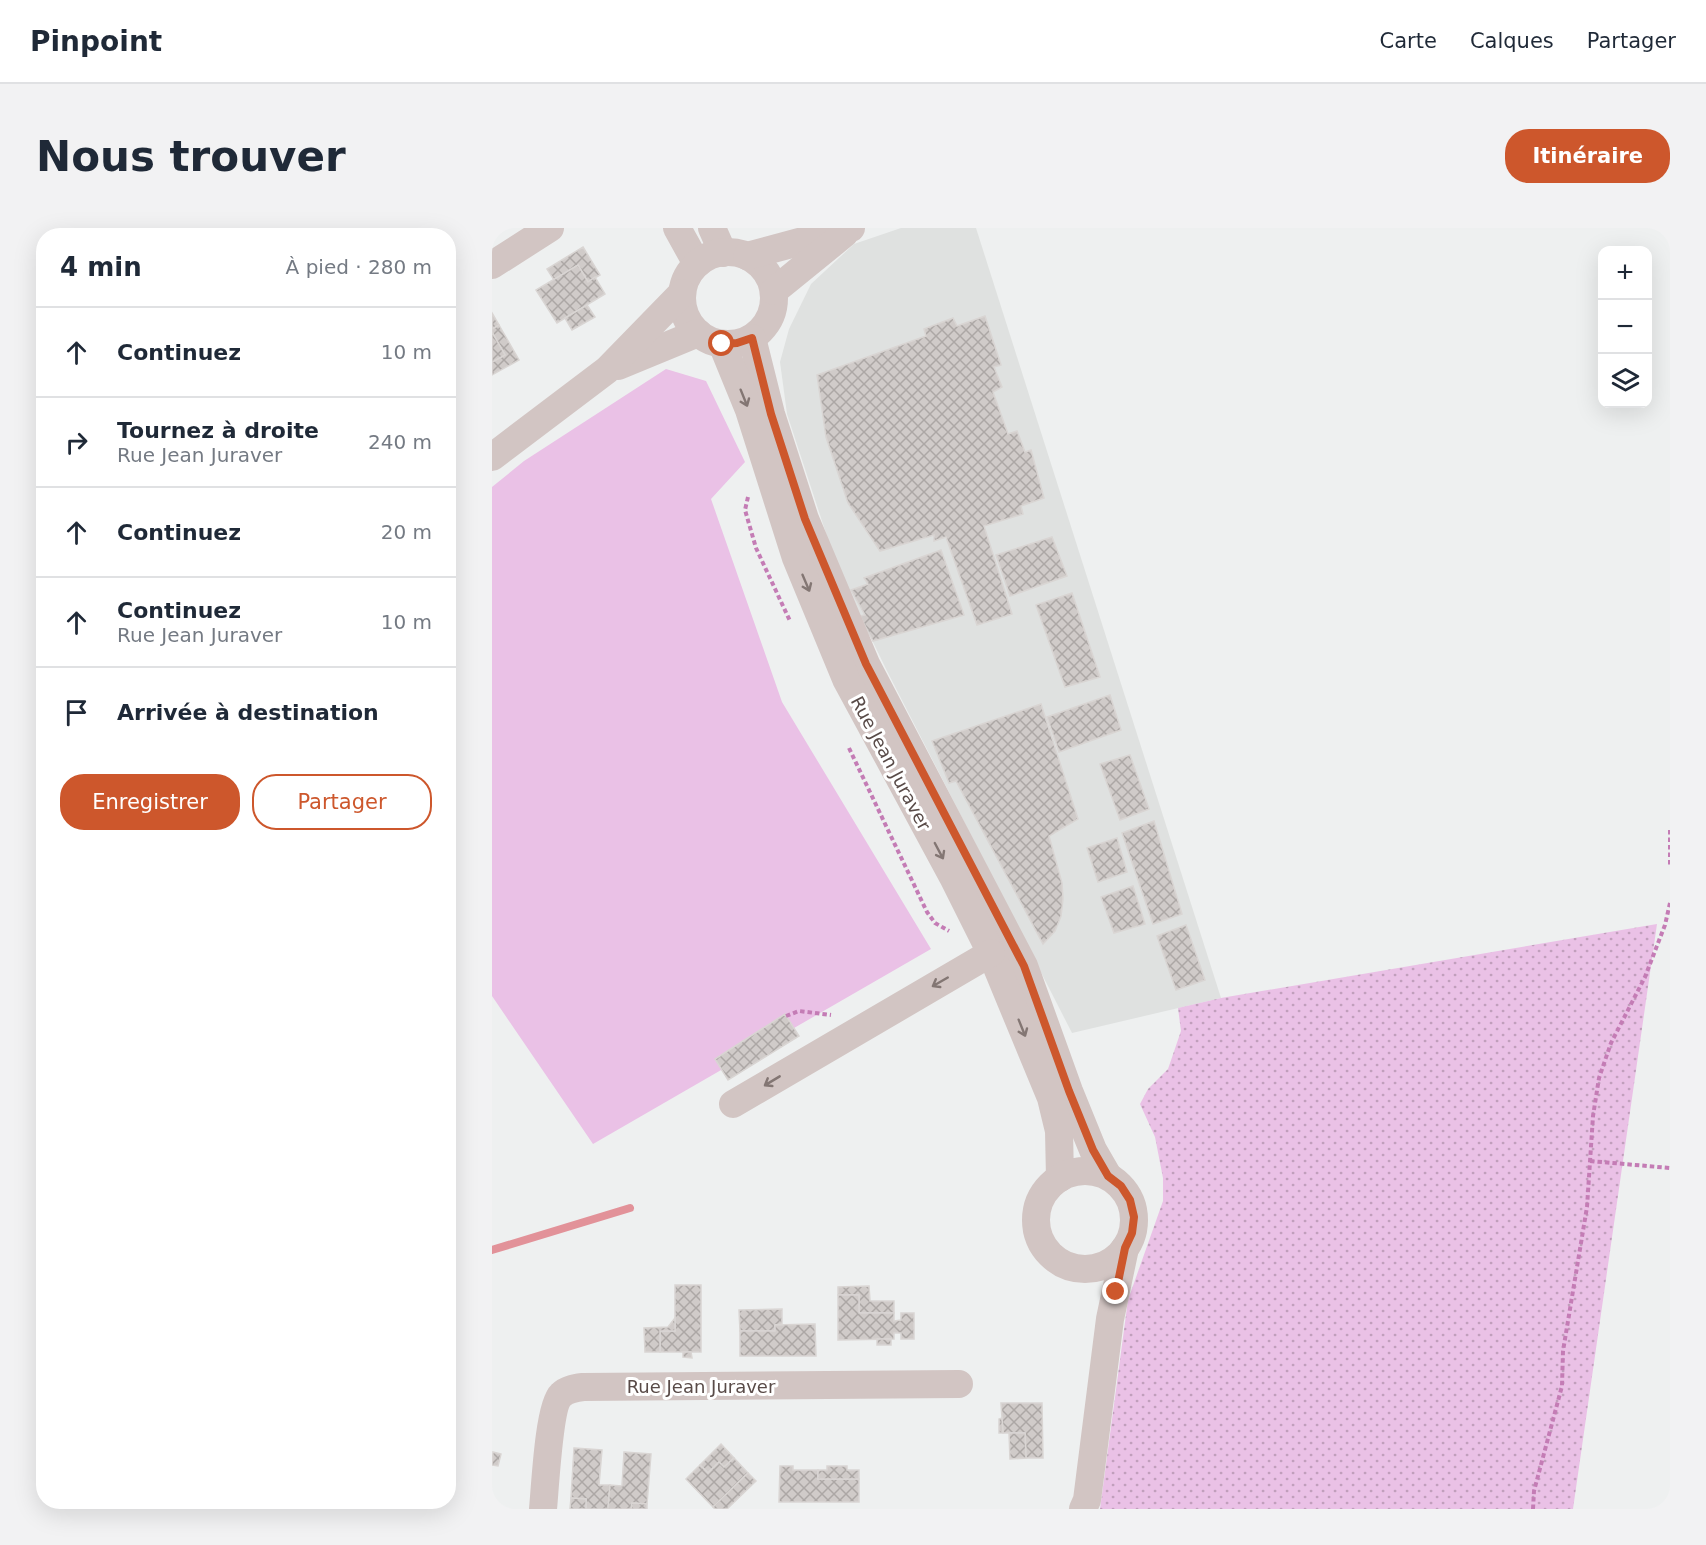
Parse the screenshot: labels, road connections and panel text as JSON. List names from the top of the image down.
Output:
{
  "streets": {
    "street": ["Rue Jean Juraver"]
  },
  "page": {
    "header": "Pinpoint",
    "nav": ["Carte", "Calques", "Partager"],
    "buttons": [
      "Itinéraire",
      ["Enregistrer", "Partager"]
    ],
    "title": "Nous trouver",
    "heading": ["4 min", "À pied · 280 m"],
    "map_buttons": ["+", "−"],
    "list": [
      ["Continuez", "10 m"],
      ["Tournez à droite", "Rue Jean Juraver", "240 m"],
      ["Continuez", "20 m"],
      ["Continuez", "Rue Jean Juraver", "10 m"],
      "Arrivée à destination"
    ]
  }
}
